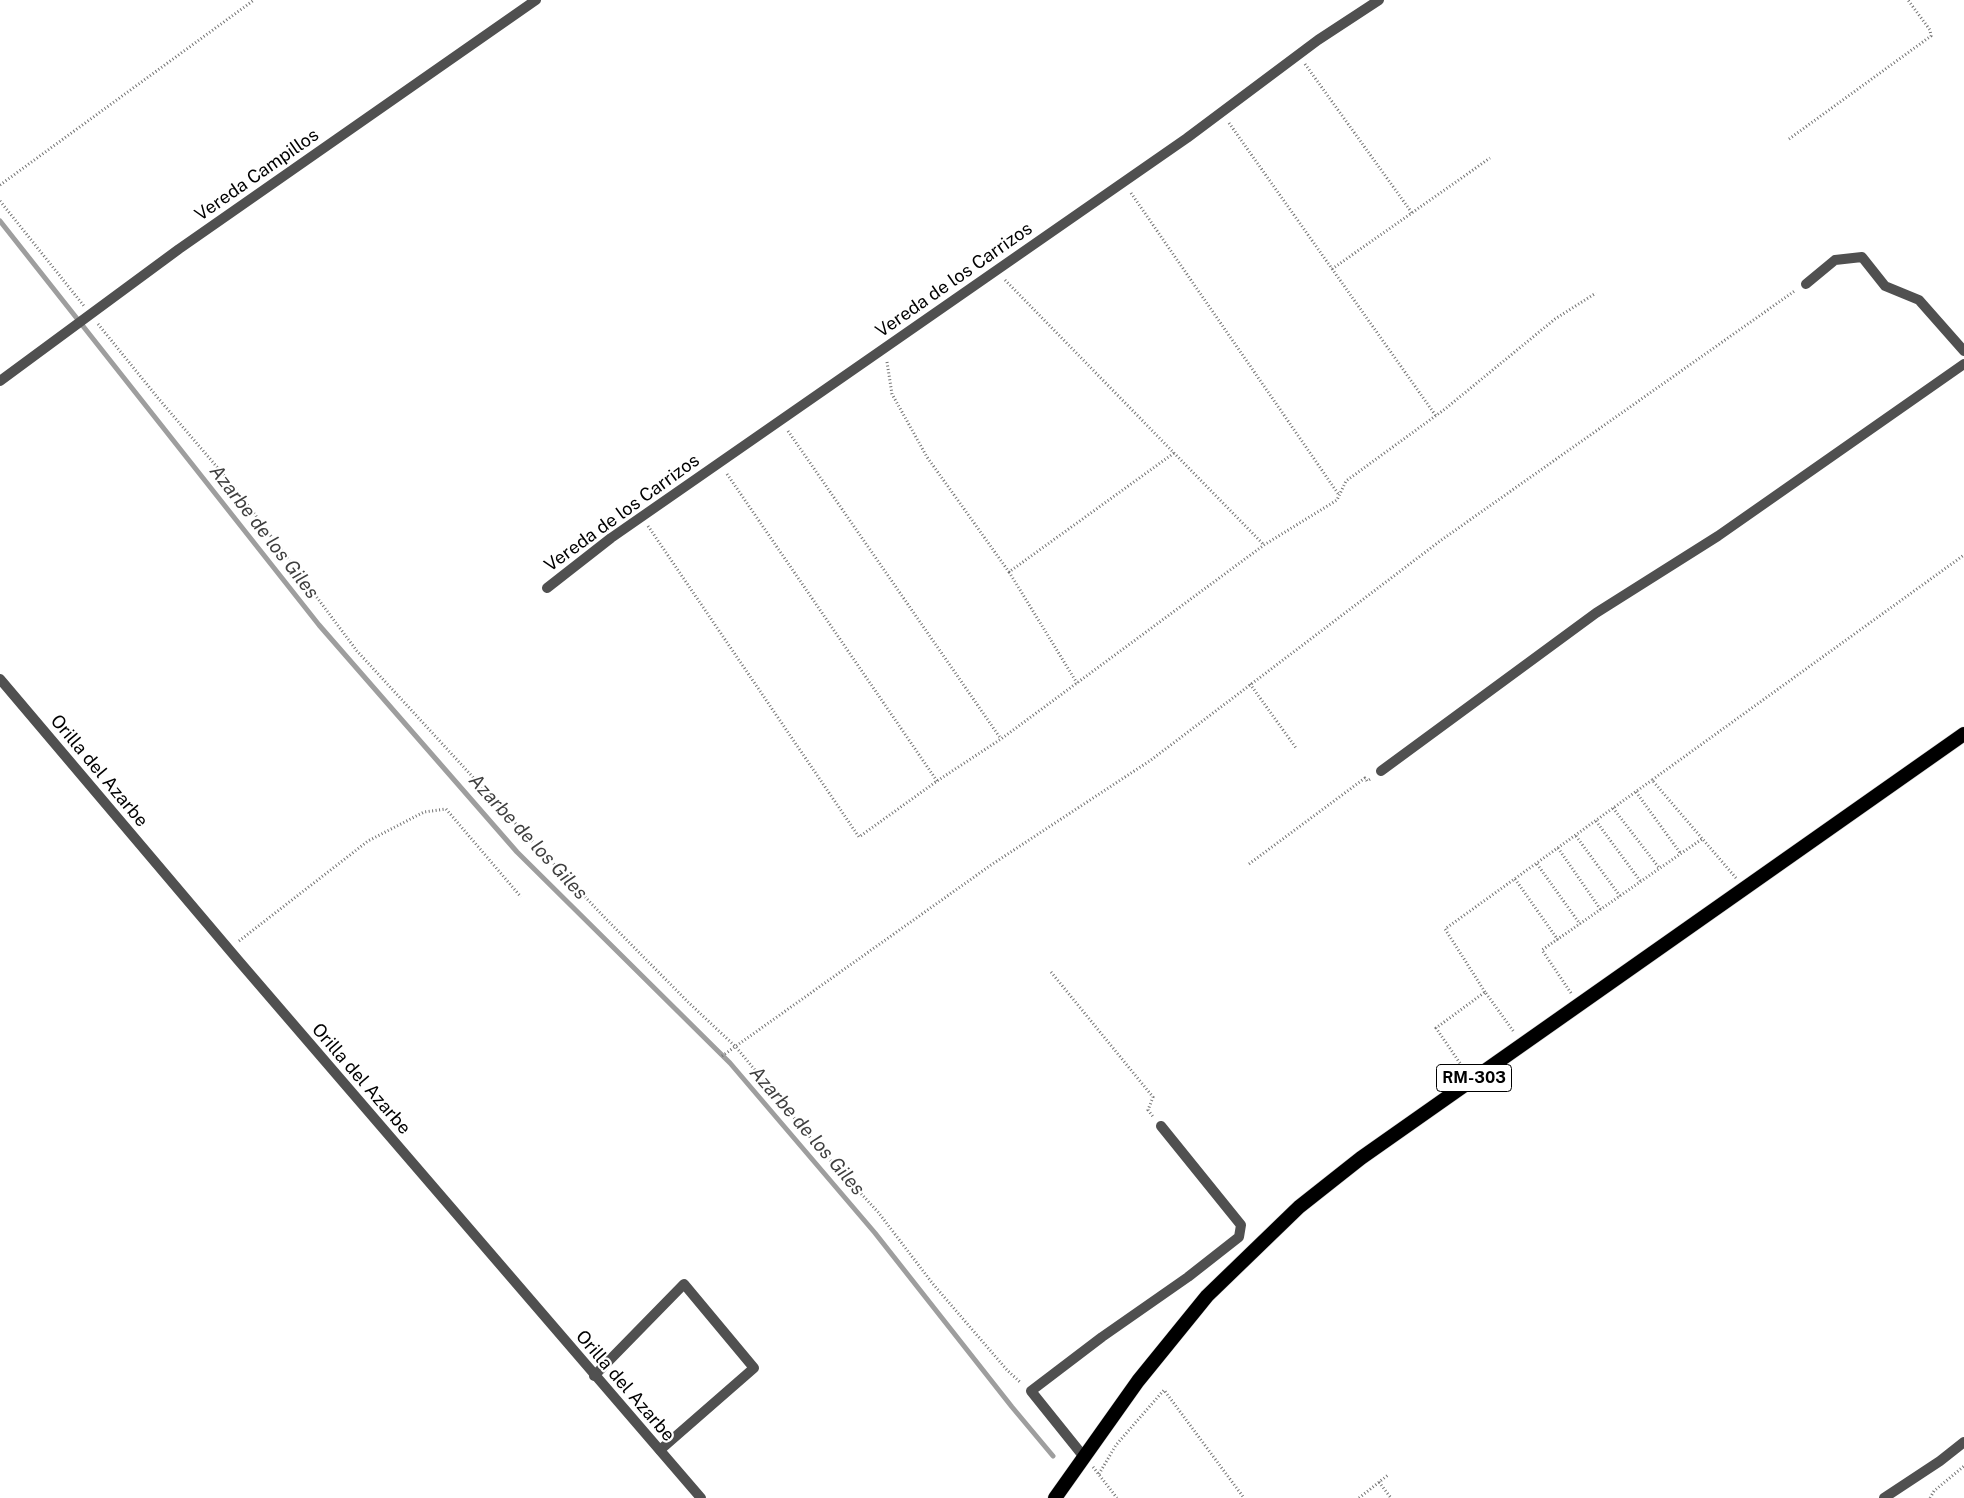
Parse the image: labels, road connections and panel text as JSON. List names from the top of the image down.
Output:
{
  "streets": {
    "highway": ["RM-303"],
    "street": ["Vereda Campillos", "Vereda de los Carrizos", "Orilla del Azarbe"]
  },
  "water": ["Azarbe de los Giles"]
}
